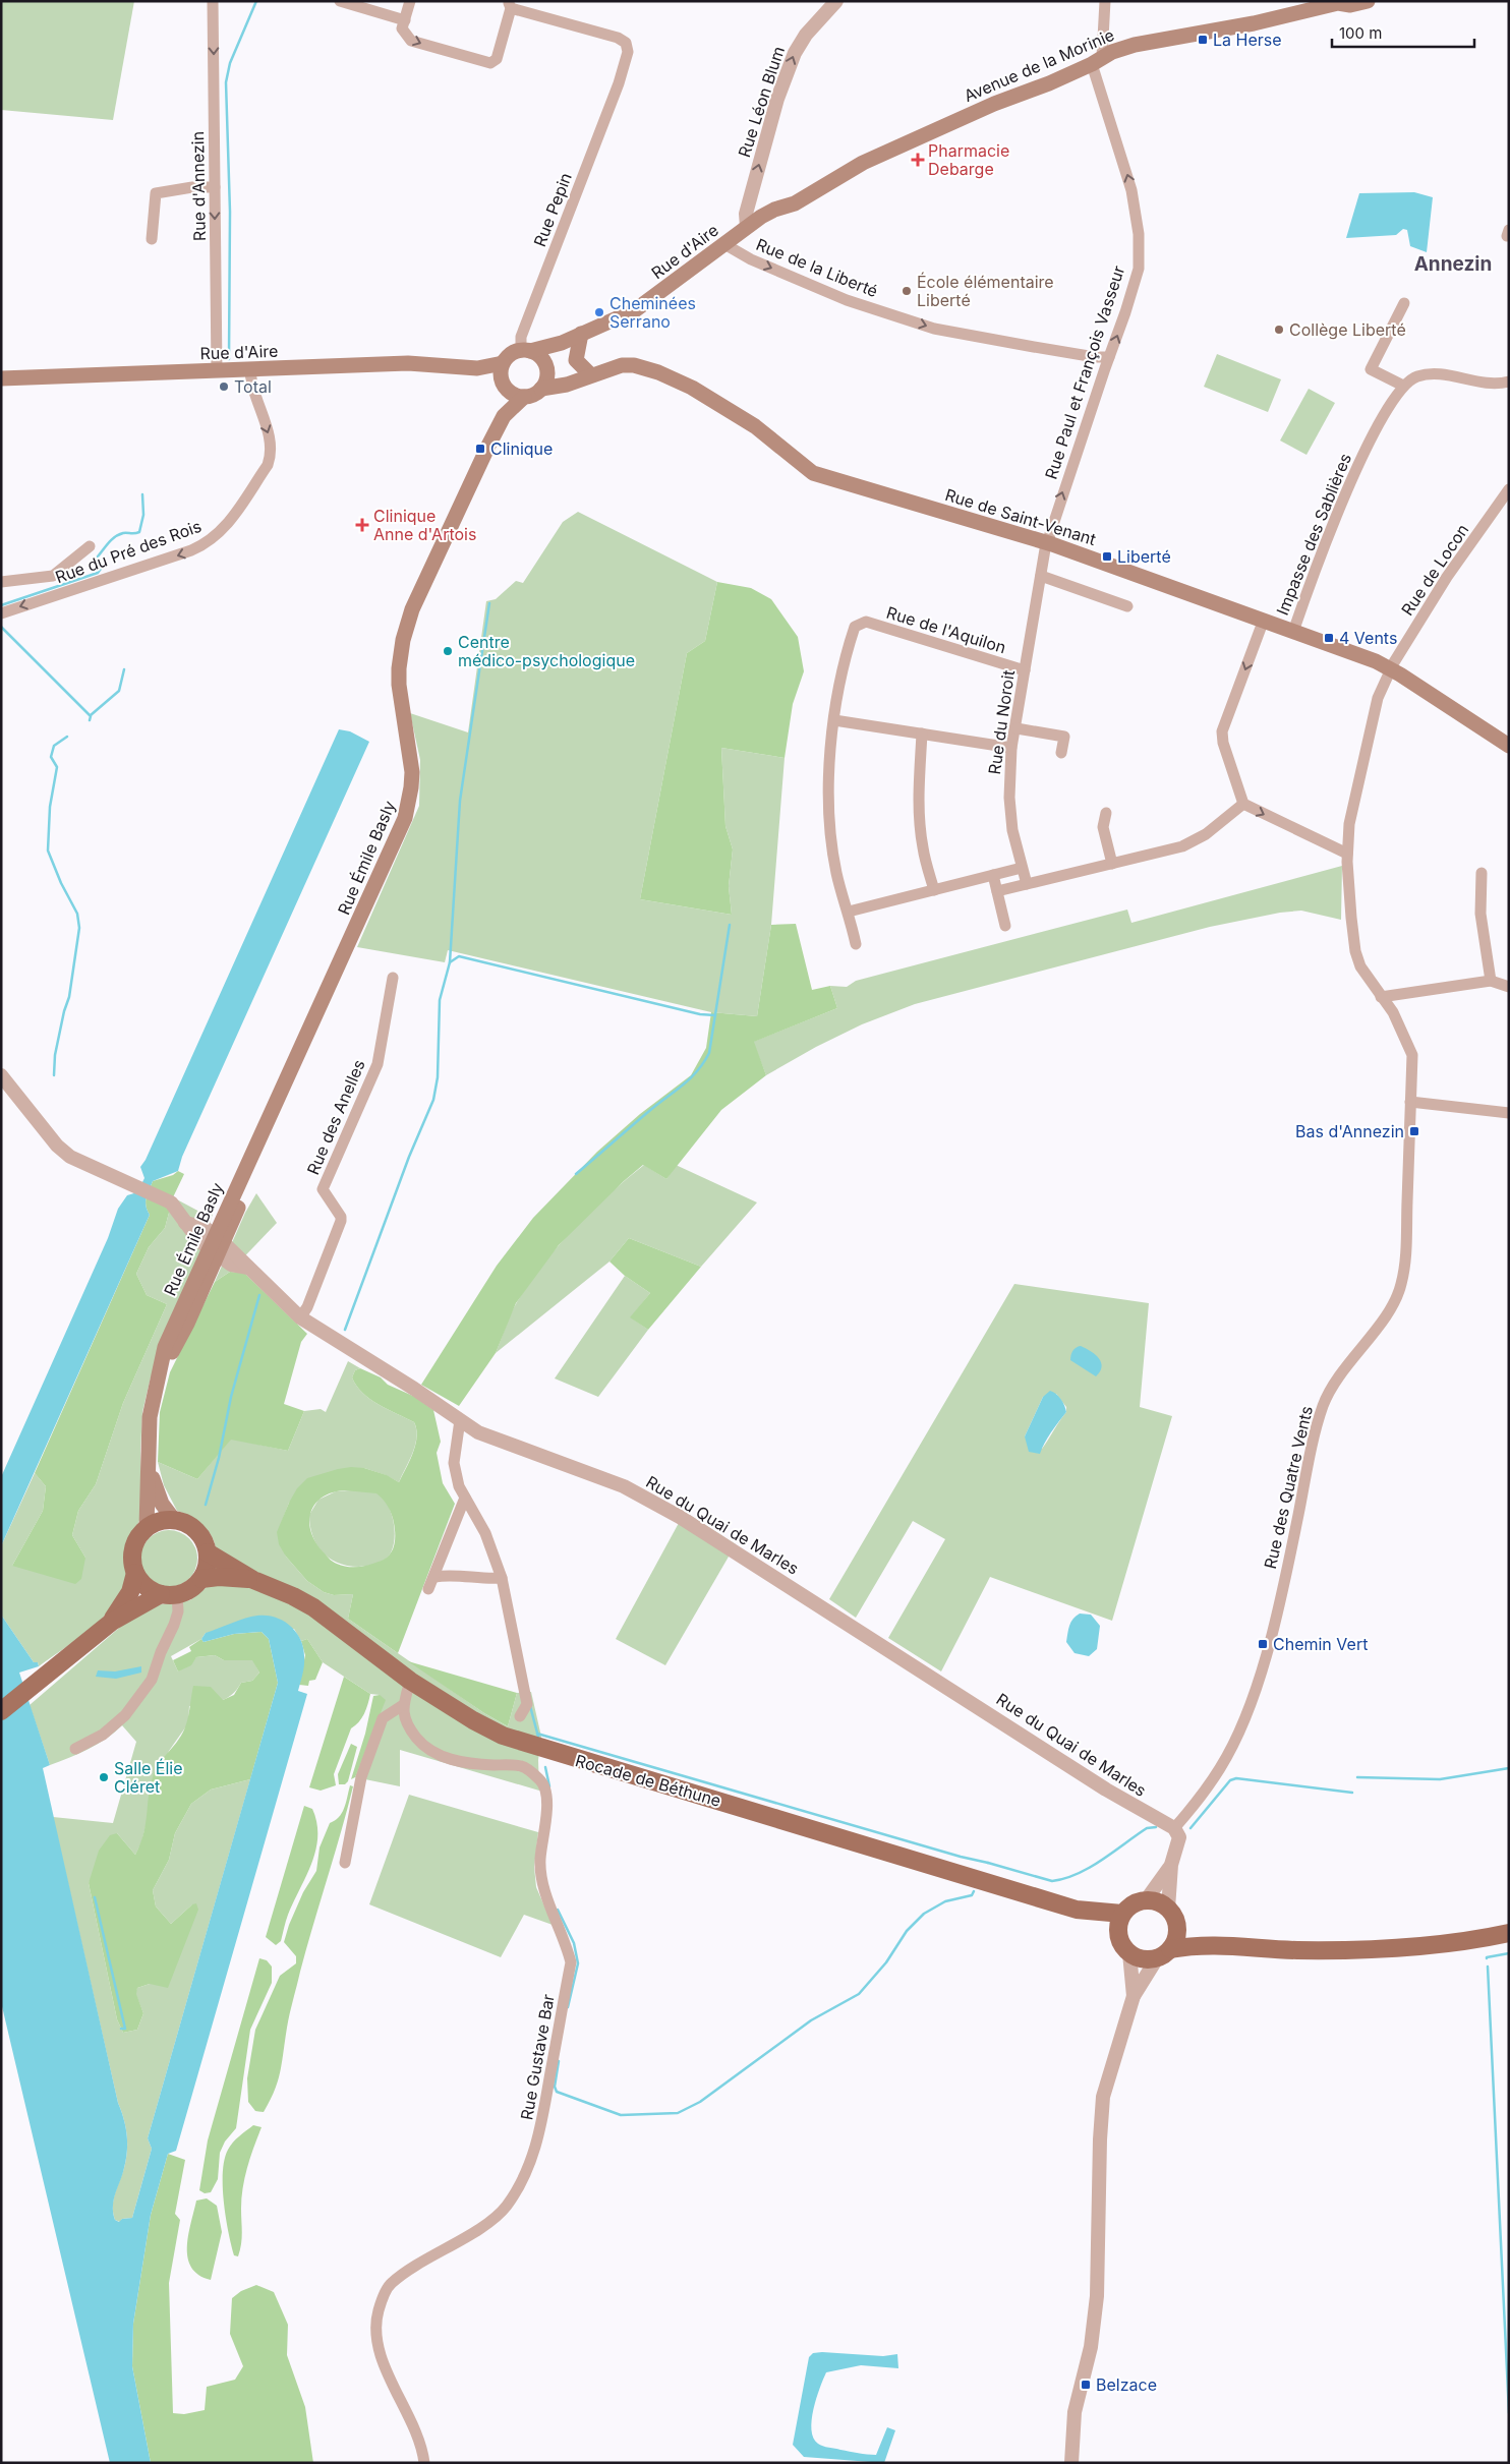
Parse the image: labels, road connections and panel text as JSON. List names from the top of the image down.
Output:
{
  "streets": {
    "main road": [
      "Avenue de la Morinie",
      "Rue d'Aire",
      "Rue de Saint-Venant",
      "Rue Émile Basly",
      "Rocade de Béthune"
    ],
    "street": [
      "Rue Léon Blum",
      "Rue d'Annezin",
      "Rue Pepin",
      "Rue de la Liberté",
      "Rue Paul et François Vasseur",
      "Impasse des Sablières",
      "Rue du Pré des Rois",
      "Rue de Locon",
      "Rue de l'Aquilon",
      "Rue du Noroit",
      "Rue des Anelles",
      "Rue des Quatre Vents",
      "Rue du Quai de Marles",
      "Rue Gustave Bar"
    ]
  },
  "crossings": [
    ["Avenue de la Morinie", "Rue Léon Blum"],
    ["Avenue de la Morinie", "Rue d'Aire"],
    ["Avenue de la Morinie", "Rue Paul et François Vasseur"],
    ["Rue Léon Blum", "Rue d'Aire"],
    ["Rue d'Annezin", "Rue d'Aire"],
    ["Rue Pepin", "Rue d'Aire"],
    ["Rue Pepin", "Rue de Saint-Venant"],
    ["Rue Pepin", "Rue Émile Basly"],
    ["Rue d'Aire", "Rue de la Liberté"],
    ["Rue d'Aire", "Rue de Saint-Venant"],
    ["Rue d'Aire", "Rue du Pré des Rois"],
    ["Rue d'Aire", "Rue Émile Basly"],
    ["Rue de la Liberté", "Rue Paul et François Vasseur"],
    ["Rue Paul et François Vasseur", "Rue de Saint-Venant"],
    ["Rue Paul et François Vasseur", "Rue du Noroit"],
    ["Rue de Saint-Venant", "Impasse des Sablières"],
    ["Rue de Saint-Venant", "Rue de Locon"],
    ["Rue de Saint-Venant", "Rue du Noroit"],
    ["Rue de Saint-Venant", "Rue Émile Basly"],
    ["Rue de Saint-Venant", "Rue des Quatre Vents"],
    ["Rue de Locon", "Rue des Quatre Vents"],
    ["Rue de l'Aquilon", "Rue du Noroit"],
    ["Rue Émile Basly", "Rue du Quai de Marles"],
    ["Rue Émile Basly", "Rocade de Béthune"],
    ["Rue des Anelles", "Rue du Quai de Marles"],
    ["Rue des Quatre Vents", "Rue du Quai de Marles"]
  ],
  "one_way": [
    "Rue Léon Blum",
    "Rue d'Annezin",
    "Rue de la Liberté",
    "Rue Paul et François Vasseur",
    "Rue du Pré des Rois"
  ],
  "districts": ["Annezin"],
  "places": {
    "transit": [
      "La Herse",
      "Clinique",
      "Liberté",
      "4 Vents",
      "Bas d'Annezin",
      "Chemin Vert",
      "Belzace"
    ],
    "health": ["Pharmacie Debarge", "Clinique Anne d'Artois"],
    "other": [
      "École élémentaire Liberté",
      "Cheminées Serrano",
      "Collège Liberté",
      "Total",
      "Centre médico-psychologique",
      "Salle Élie Cléret"
    ]
  },
  "scale_bar": "100 m"
}
